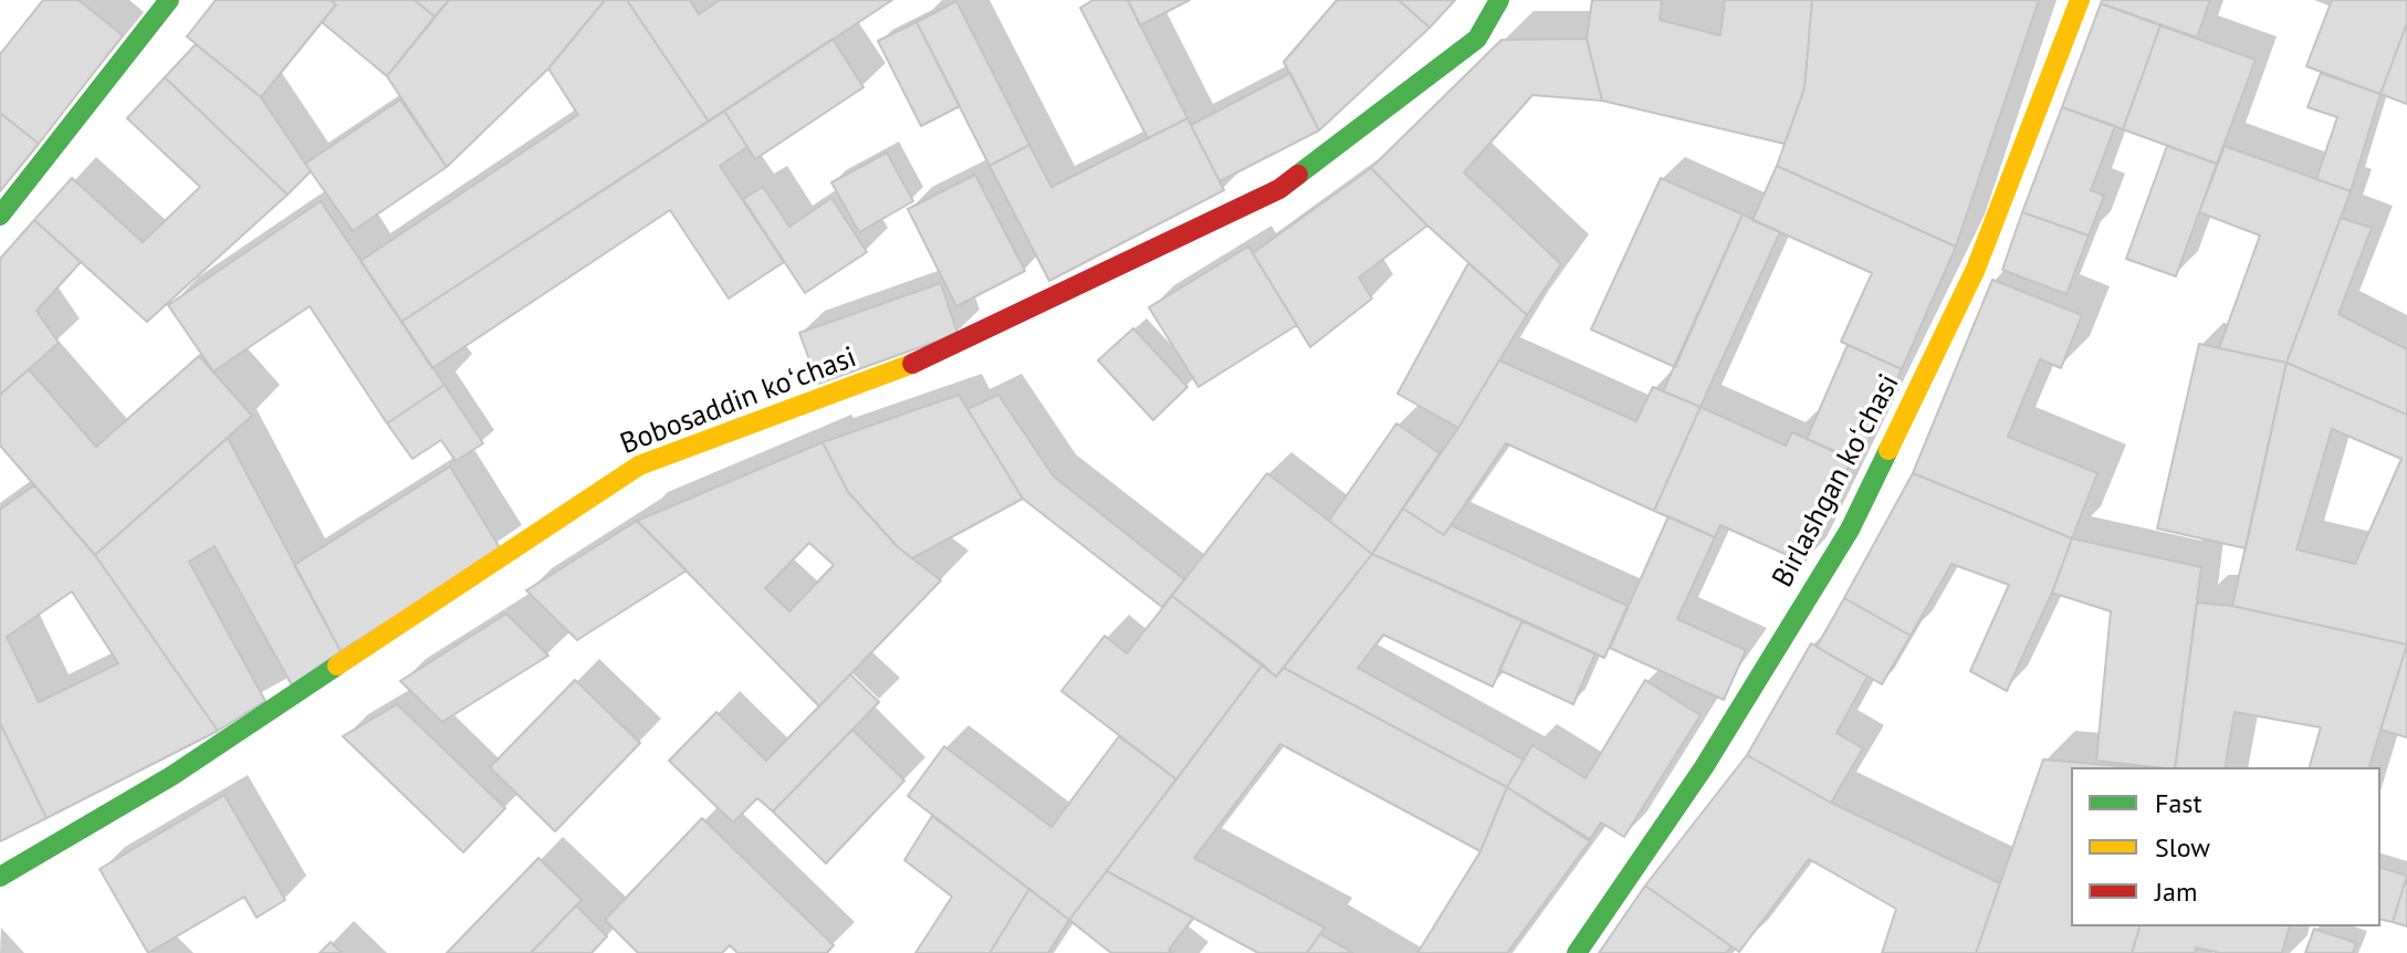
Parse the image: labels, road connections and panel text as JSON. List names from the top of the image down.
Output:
{
  "streets": {
    "street": ["Bobosaddin koʻchasi", "Birlashgan koʻchasi"]
  },
  "legend": ["Fast", "Slow", "Jam"]
}
